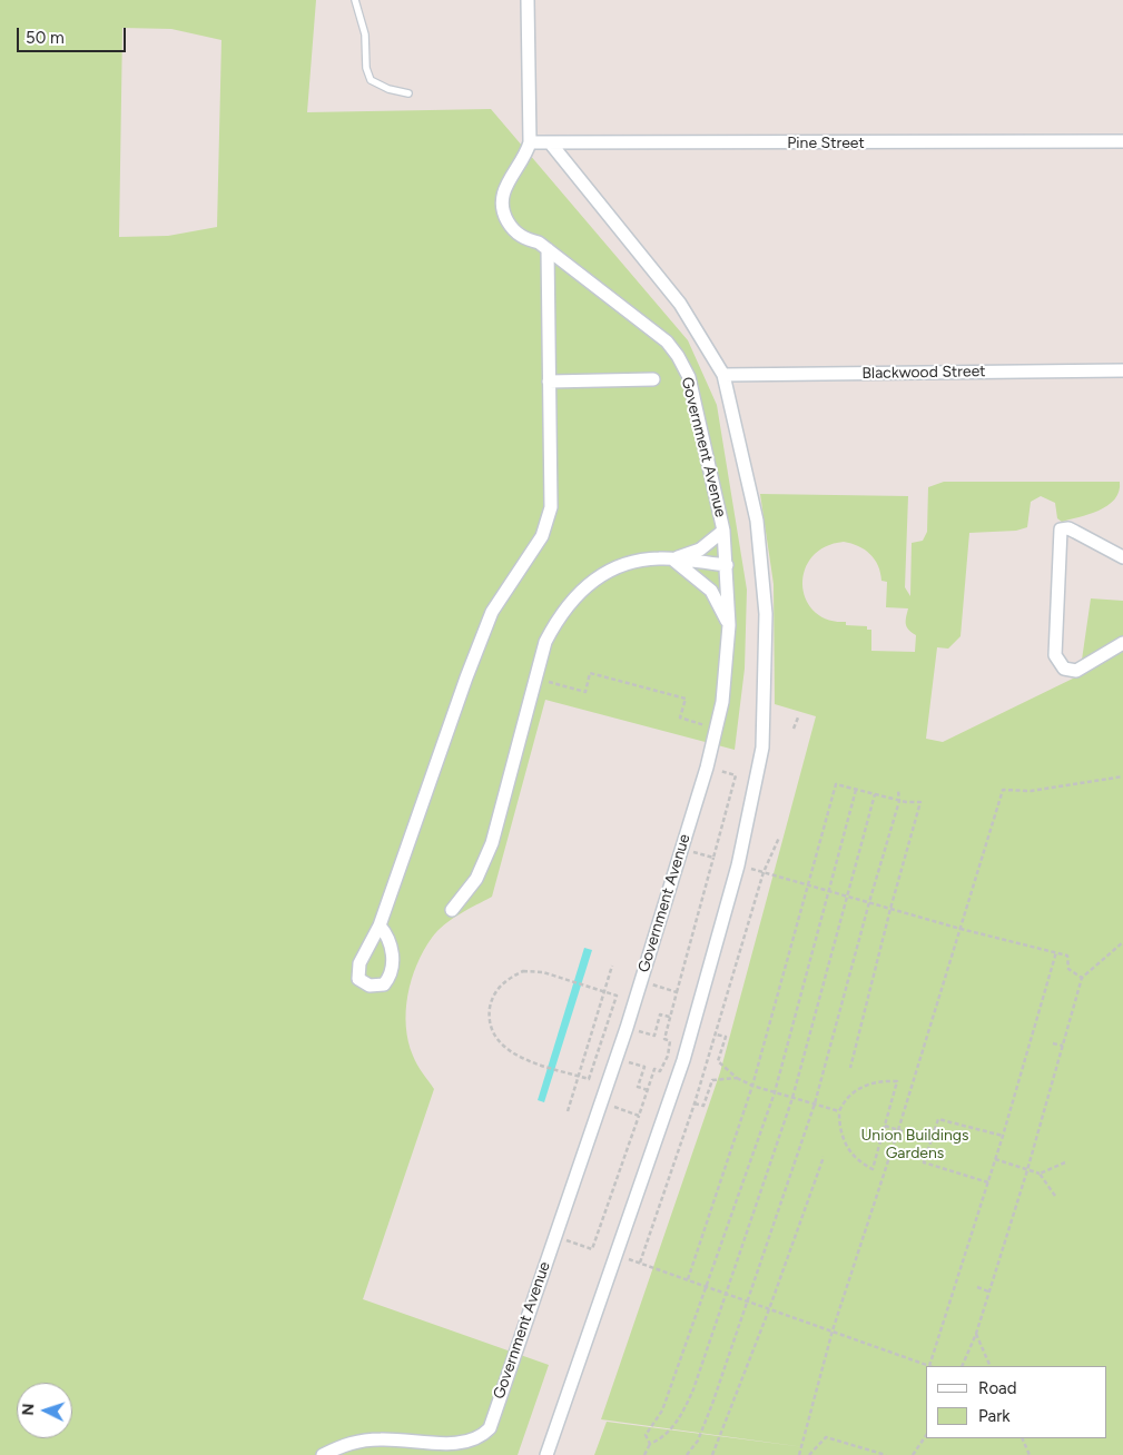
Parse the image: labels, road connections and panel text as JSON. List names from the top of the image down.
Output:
{
  "streets": {
    "street": ["Pine Street", "Blackwood Street", "Government Avenue"]
  },
  "crossings": [
    ["Pine Street", "Government Avenue"]
  ],
  "parks": ["Union Buildings Gardens"],
  "legend": ["Road", "Park"],
  "scale_bar": "50 m",
  "north": "left"
}
